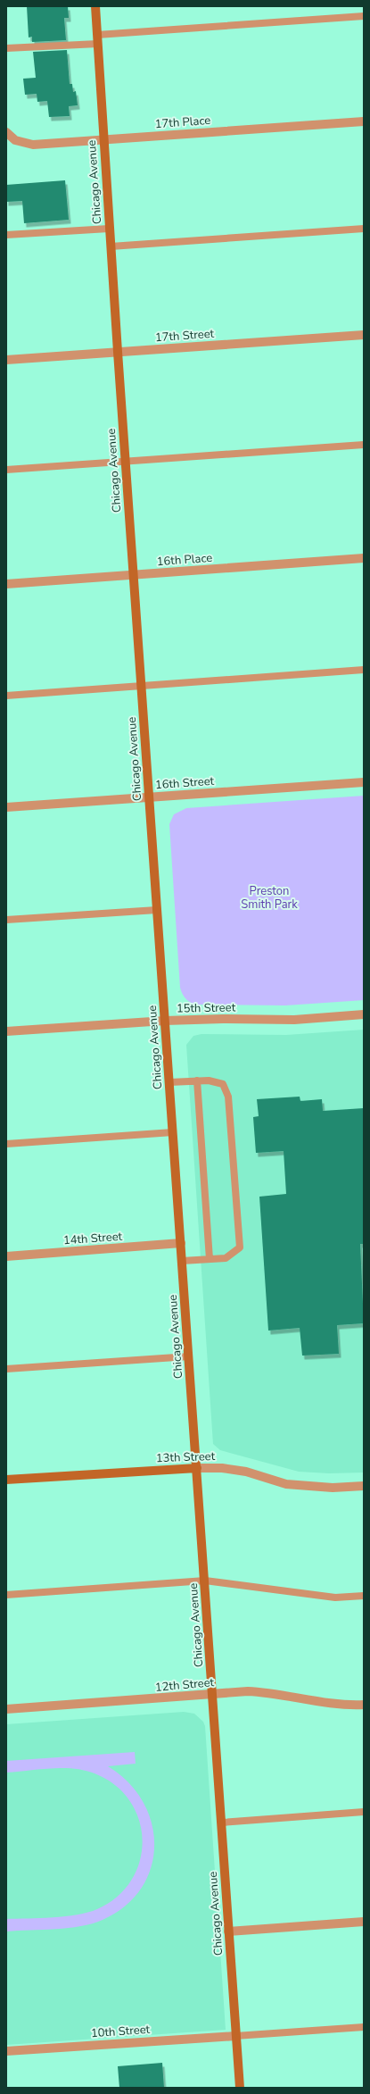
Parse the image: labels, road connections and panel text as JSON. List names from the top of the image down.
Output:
{
  "streets": {
    "street": [
      "17th Place",
      "Chicago Avenue",
      "17th Street",
      "16th Place",
      "16th Street",
      "15th Street",
      "14th Street",
      "13th Street",
      "12th Street",
      "10th Street"
    ]
  },
  "crossings": [
    ["17th Place", "Chicago Avenue"],
    ["Chicago Avenue", "17th Street"],
    ["Chicago Avenue", "16th Place"],
    ["Chicago Avenue", "16th Street"],
    ["Chicago Avenue", "15th Street"],
    ["Chicago Avenue", "14th Street"],
    ["Chicago Avenue", "13th Street"],
    ["Chicago Avenue", "12th Street"],
    ["Chicago Avenue", "10th Street"]
  ],
  "parks": ["Preston Smith Park"]
}
